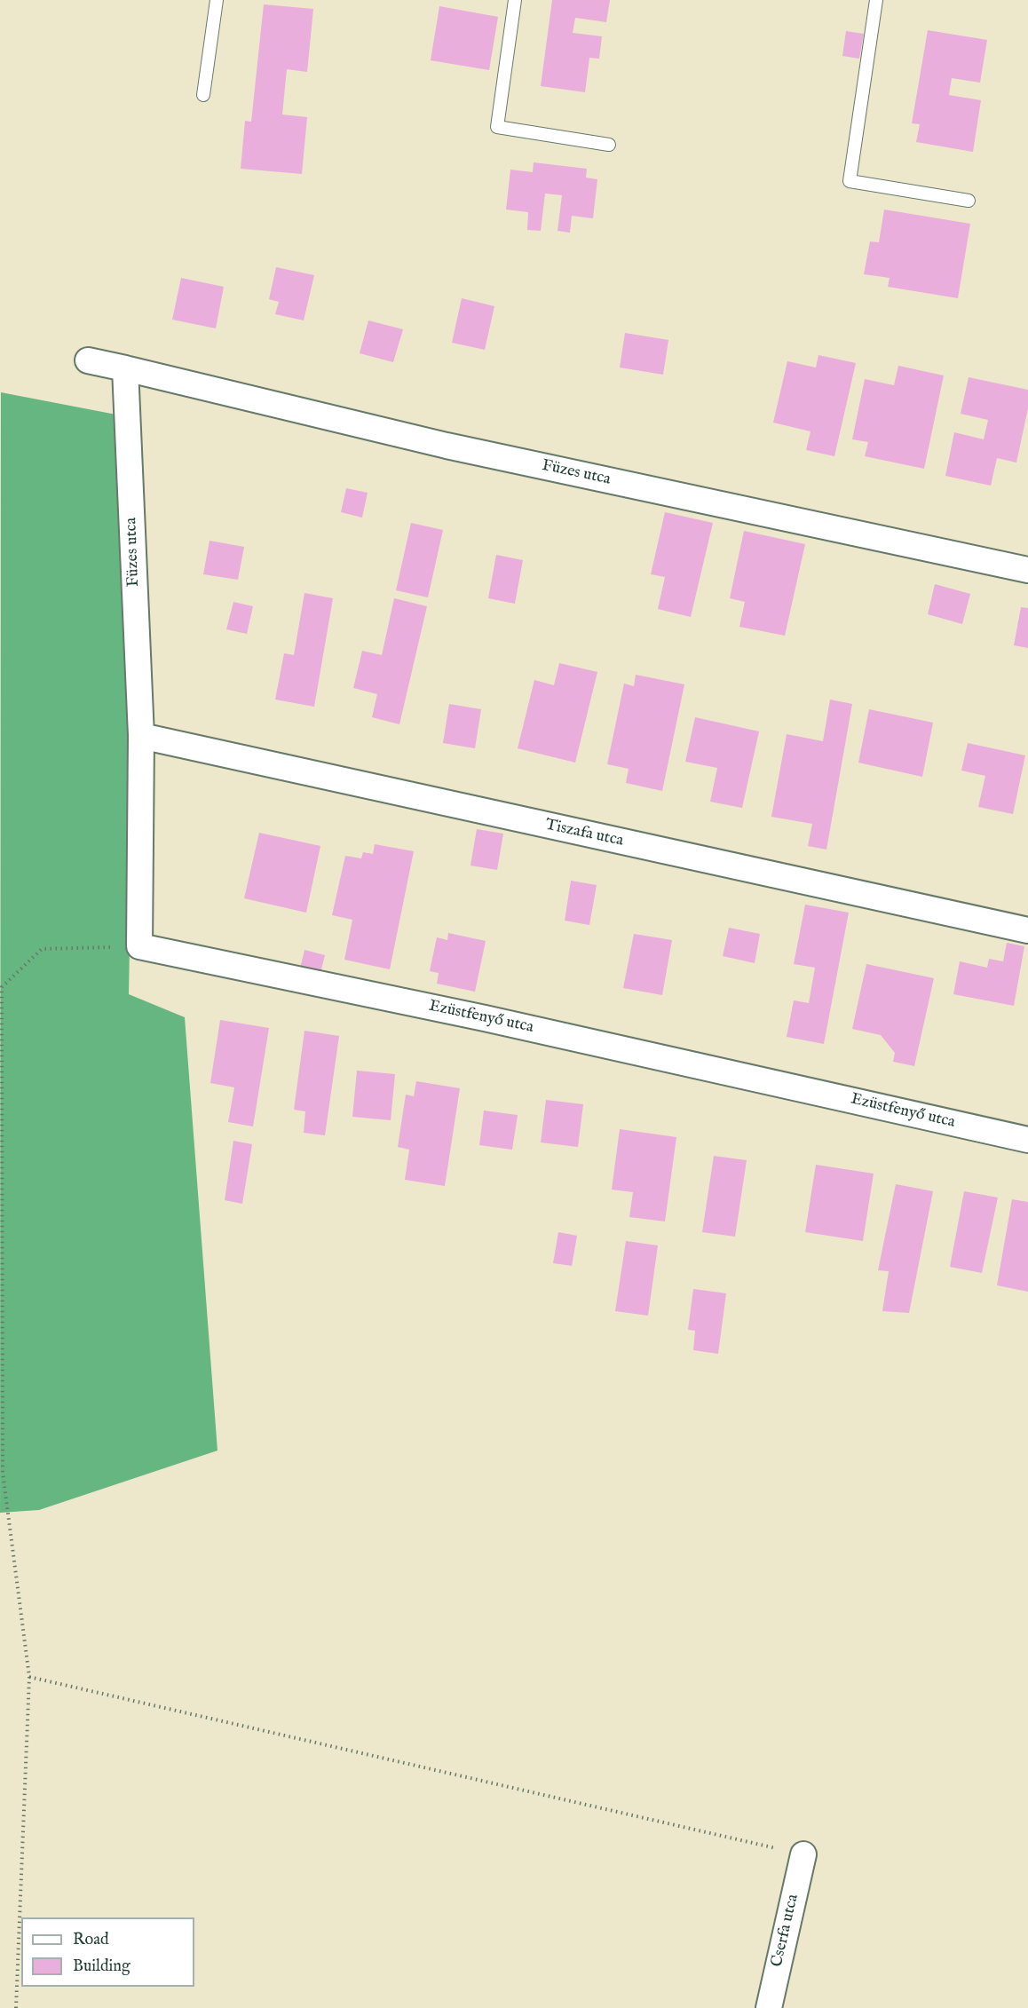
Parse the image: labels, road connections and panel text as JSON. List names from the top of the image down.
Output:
{
  "streets": {
    "street": [
      "Füzes utca",
      "Tiszafa utca",
      "Ezüstfenyő utca",
      "Cserfa utca"
    ]
  },
  "crossings": [
    ["Füzes utca", "Tiszafa utca"]
  ],
  "legend": ["Road", "Building"]
}
